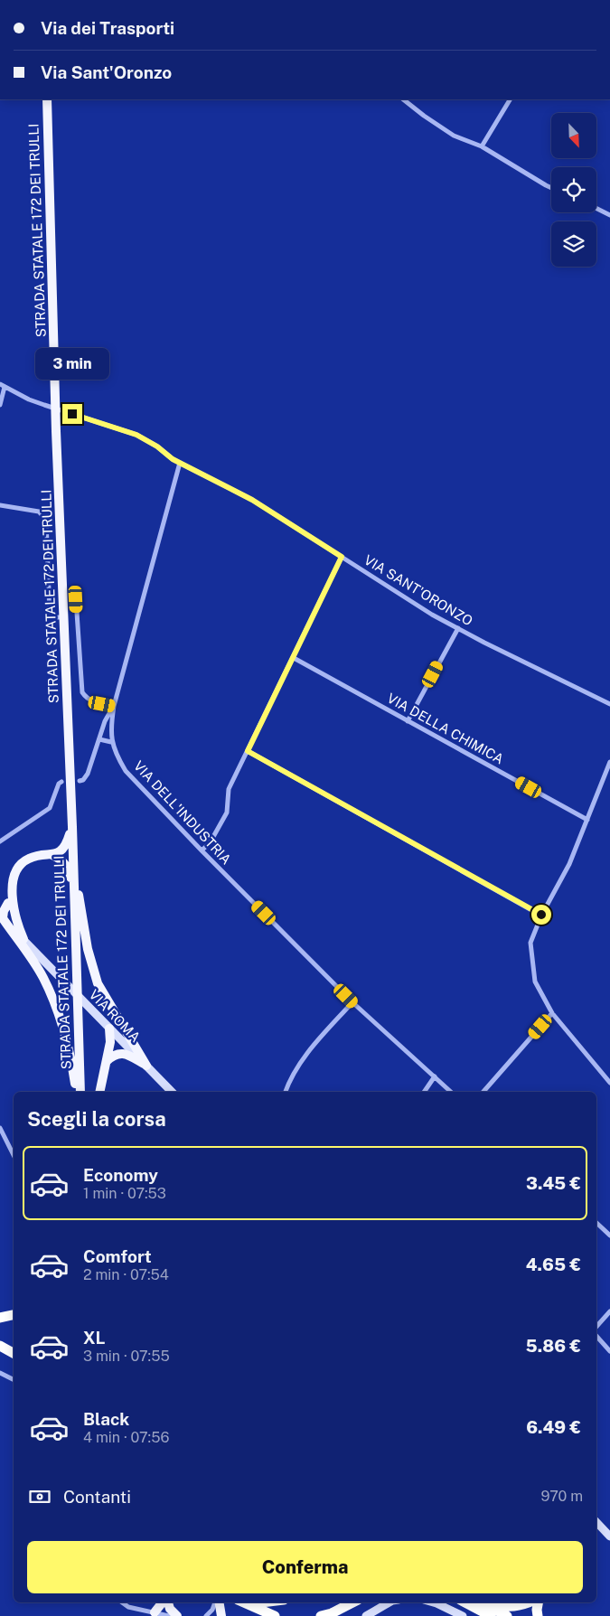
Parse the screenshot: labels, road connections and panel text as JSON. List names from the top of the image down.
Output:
{
  "streets": {
    "main road": ["STRADA STATALE 172 DEI TRULLI"],
    "street": [
      "VIA SANT'ORONZO",
      "VIA DELLA CHIMICA",
      "VIA DELL'INDUSTRIA",
      "VIA ROMA"
    ]
  },
  "crossings": [
    ["VIA SANT'ORONZO", "VIA DELL'INDUSTRIA"]
  ],
  "north": "bottom right",
  "page": {
    "banner": ["Via dei Trasporti", "Via Sant'Oronzo"],
    "bubble": "3 min",
    "heading": "Scegli la corsa",
    "list": [
      {
        "name": "Economy",
        "note": "1 min · 07:53",
        "value": "3.45 €"
      },
      {
        "name": "Comfort",
        "note": "2 min · 07:54",
        "value": "4.65 €"
      },
      {
        "name": "XL",
        "note": "3 min · 07:55",
        "value": "5.86 €"
      },
      {
        "name": "Black",
        "note": "4 min · 07:56",
        "value": "6.49 €"
      }
    ],
    "pay": ["Contanti", "970 m"],
    "buttons": "Conferma"
  }
}
